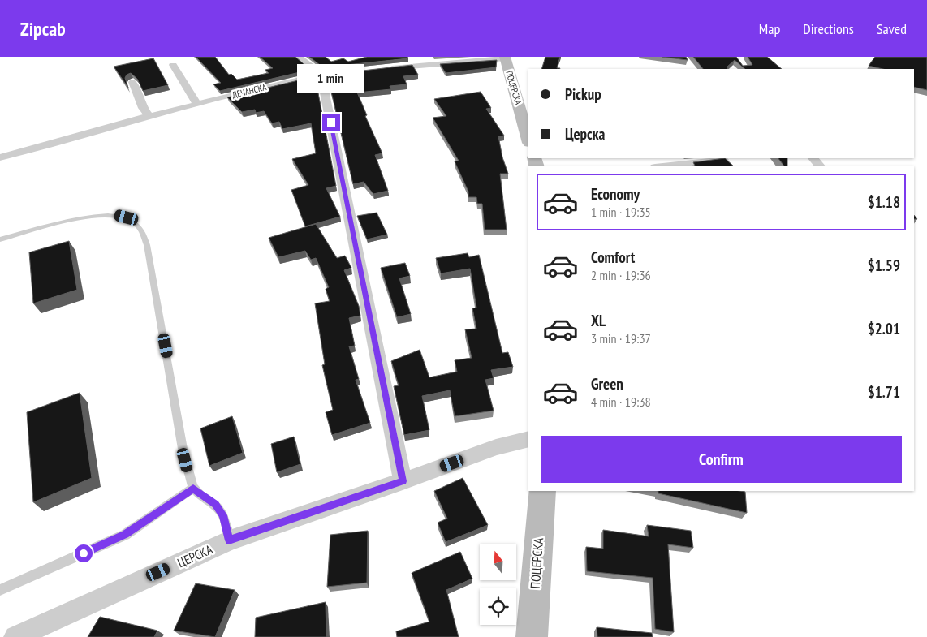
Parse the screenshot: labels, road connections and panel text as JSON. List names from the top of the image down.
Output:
{
  "streets": {
    "main road": ["ПОЦЕРСКА"],
    "street": ["ДЕЧАНСКА", "ЦЕРСКА"]
  },
  "north": "top",
  "page": {
    "header": "Zipcab",
    "nav": ["Map", "Directions", "Saved"],
    "bubble": "1 min",
    "banner": ["Pickup", "Церска"],
    "list": [
      {
        "name": "Economy",
        "note": "1 min · 19:35",
        "value": "$1.18"
      },
      {
        "name": "Comfort",
        "note": "2 min · 19:36",
        "value": "$1.59"
      },
      {
        "name": "XL",
        "note": "3 min · 19:37",
        "value": "$2.01"
      },
      {
        "name": "Green",
        "note": "4 min · 19:38",
        "value": "$1.71"
      }
    ],
    "buttons": "Confirm"
  }
}
